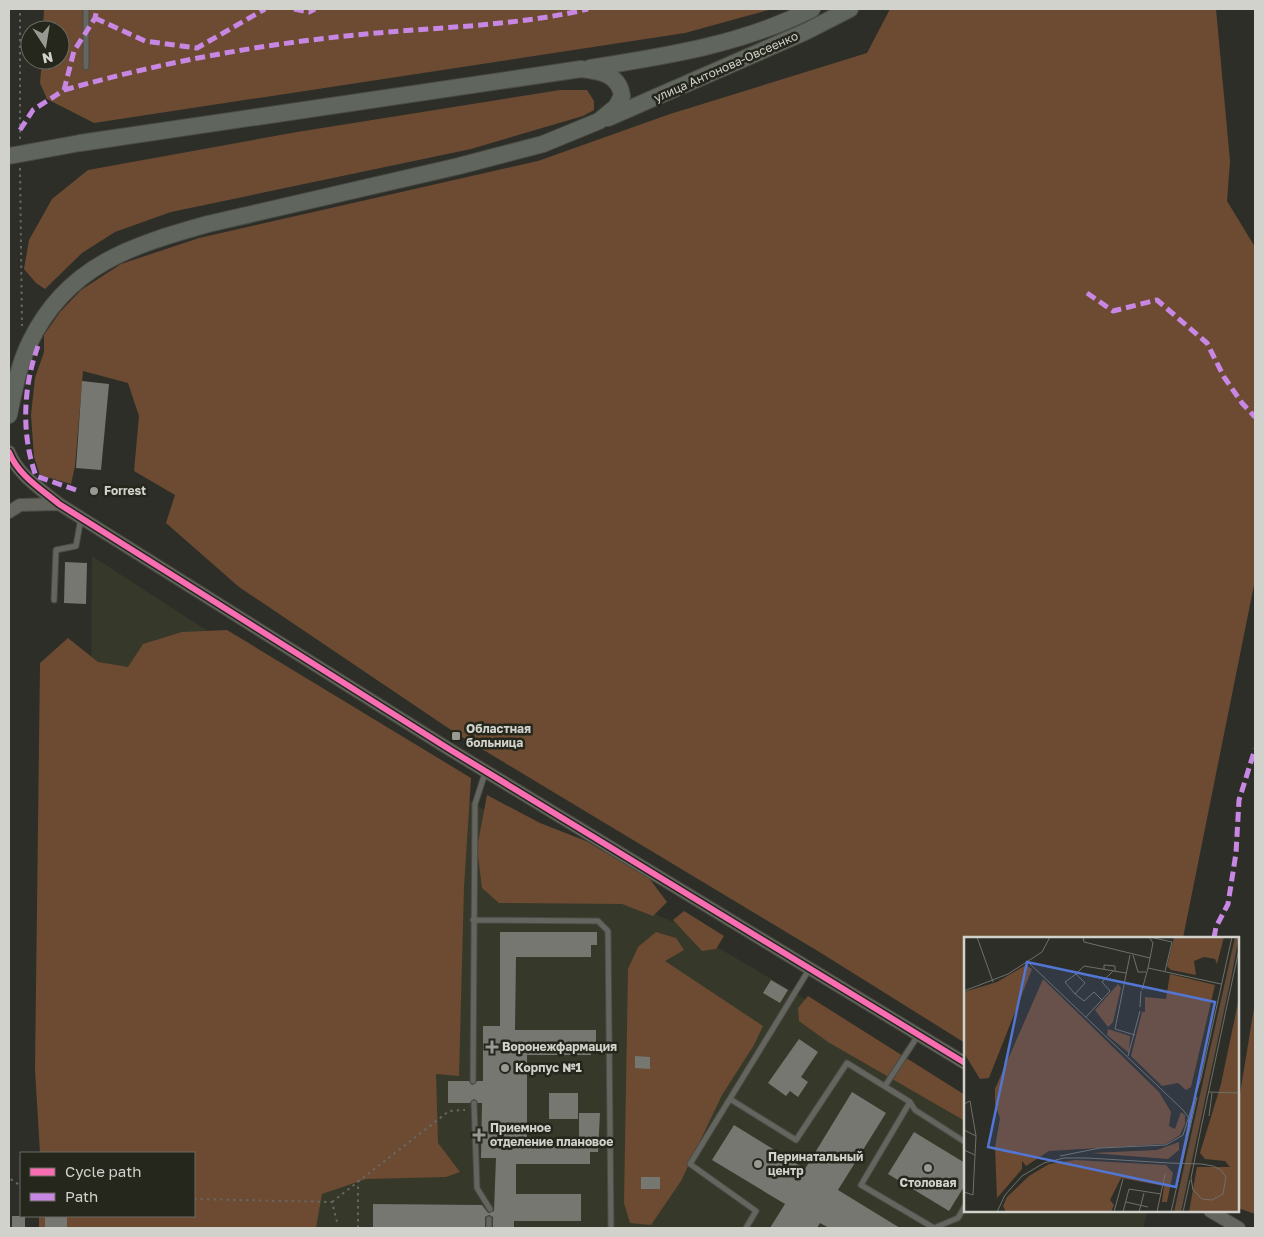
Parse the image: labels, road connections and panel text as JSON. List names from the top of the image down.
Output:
{
  "streets": {
    "highway": ["улица Антонова-Овсеенко"]
  },
  "places": {
    "other": [
      "Forrest",
      "Корпус №1",
      "Перинатальный центр",
      "Столовая"
    ],
    "transit": ["Областная больница"],
    "health": ["Воронежфармация", "Приемное отделение плановое"]
  },
  "legend": ["Cycle path", "Path"],
  "north": "bottom"
}
